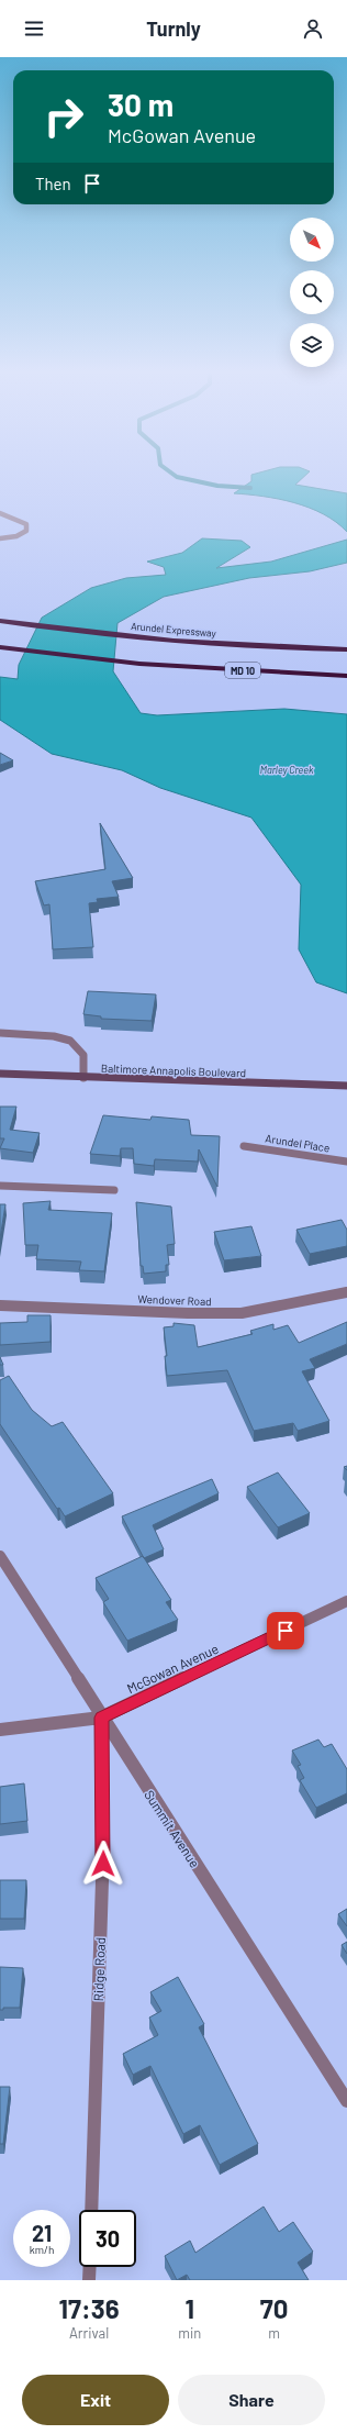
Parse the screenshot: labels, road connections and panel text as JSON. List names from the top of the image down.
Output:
{
  "streets": {
    "highway": ["Arundel Expressway", "MD 10"],
    "main road": ["Baltimore Annapolis Boulevard"],
    "street": [
      "Arundel Place",
      "Wendover Road",
      "McGowan Avenue",
      "Summit Avenue",
      "Ridge Road"
    ]
  },
  "crossings": [
    ["McGowan Avenue", "Summit Avenue"],
    ["McGowan Avenue", "Ridge Road"],
    ["Summit Avenue", "Ridge Road"]
  ],
  "water": ["Marley Creek"],
  "north": "bottom right",
  "page": {
    "header": "Turnly",
    "turn": ["30 m", "McGowan Avenue"],
    "then": "Then",
    "speed": "21 km/h",
    "limit": "30",
    "eta": [
      "17:36",
      "Arrival",
      "1",
      "min",
      "70",
      "m"
    ],
    "buttons": ["Exit", "Share"]
  }
}
